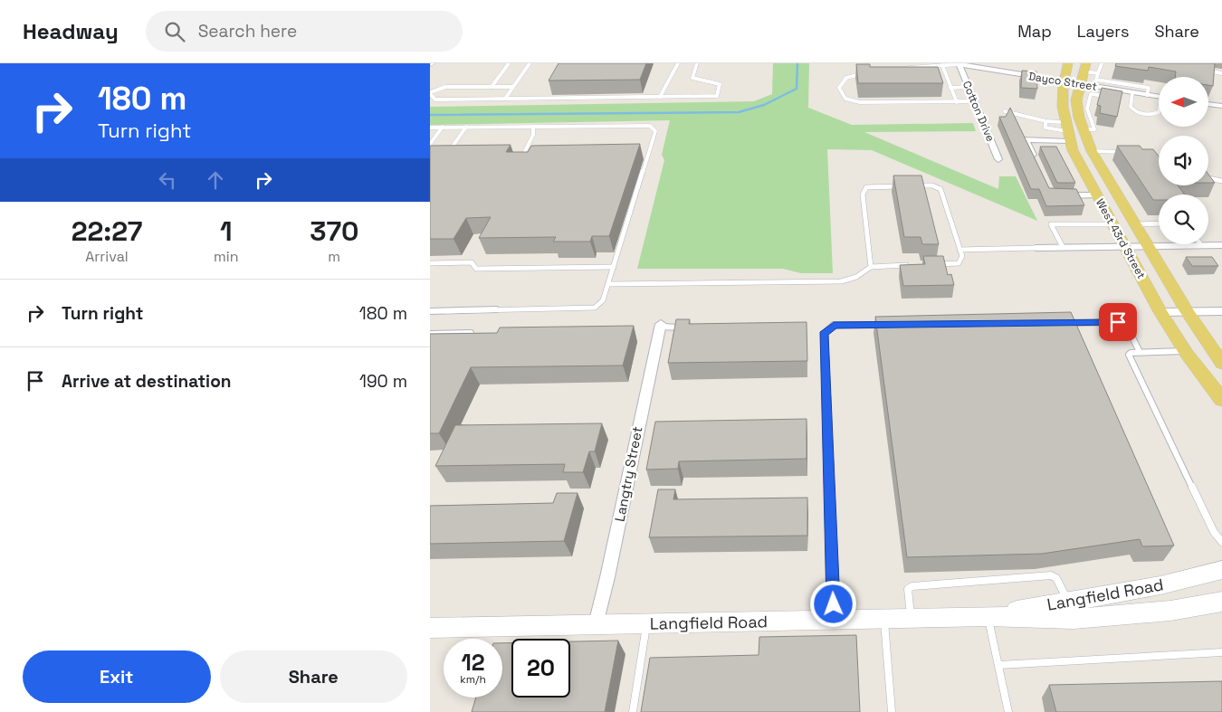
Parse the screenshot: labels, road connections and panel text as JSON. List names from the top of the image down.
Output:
{
  "streets": {
    "main road": ["West 43rd Street"],
    "street": [
      "Dayco Street",
      "Cotton Drive",
      "Langtry Street",
      "Langfield Road"
    ]
  },
  "crossings": [
    ["Dayco Street", "Cotton Drive"],
    ["Dayco Street", "West 43rd Street"],
    ["Langtry Street", "Langfield Road"]
  ],
  "north": "left",
  "page": {
    "header": "Headway",
    "search": "Search here",
    "nav": ["Map", "Layers", "Share"],
    "turn": ["180 m", "Turn right"],
    "eta": [
      "22:27",
      "Arrival",
      "1",
      "min",
      "370",
      "m"
    ],
    "list": [
      {
        "name": "Turn right",
        "value": "180 m"
      },
      {
        "name": "Arrive at destination",
        "value": "190 m"
      }
    ],
    "speed": "12 km/h",
    "limit": "20",
    "buttons": ["Exit", "Share"]
  }
}
